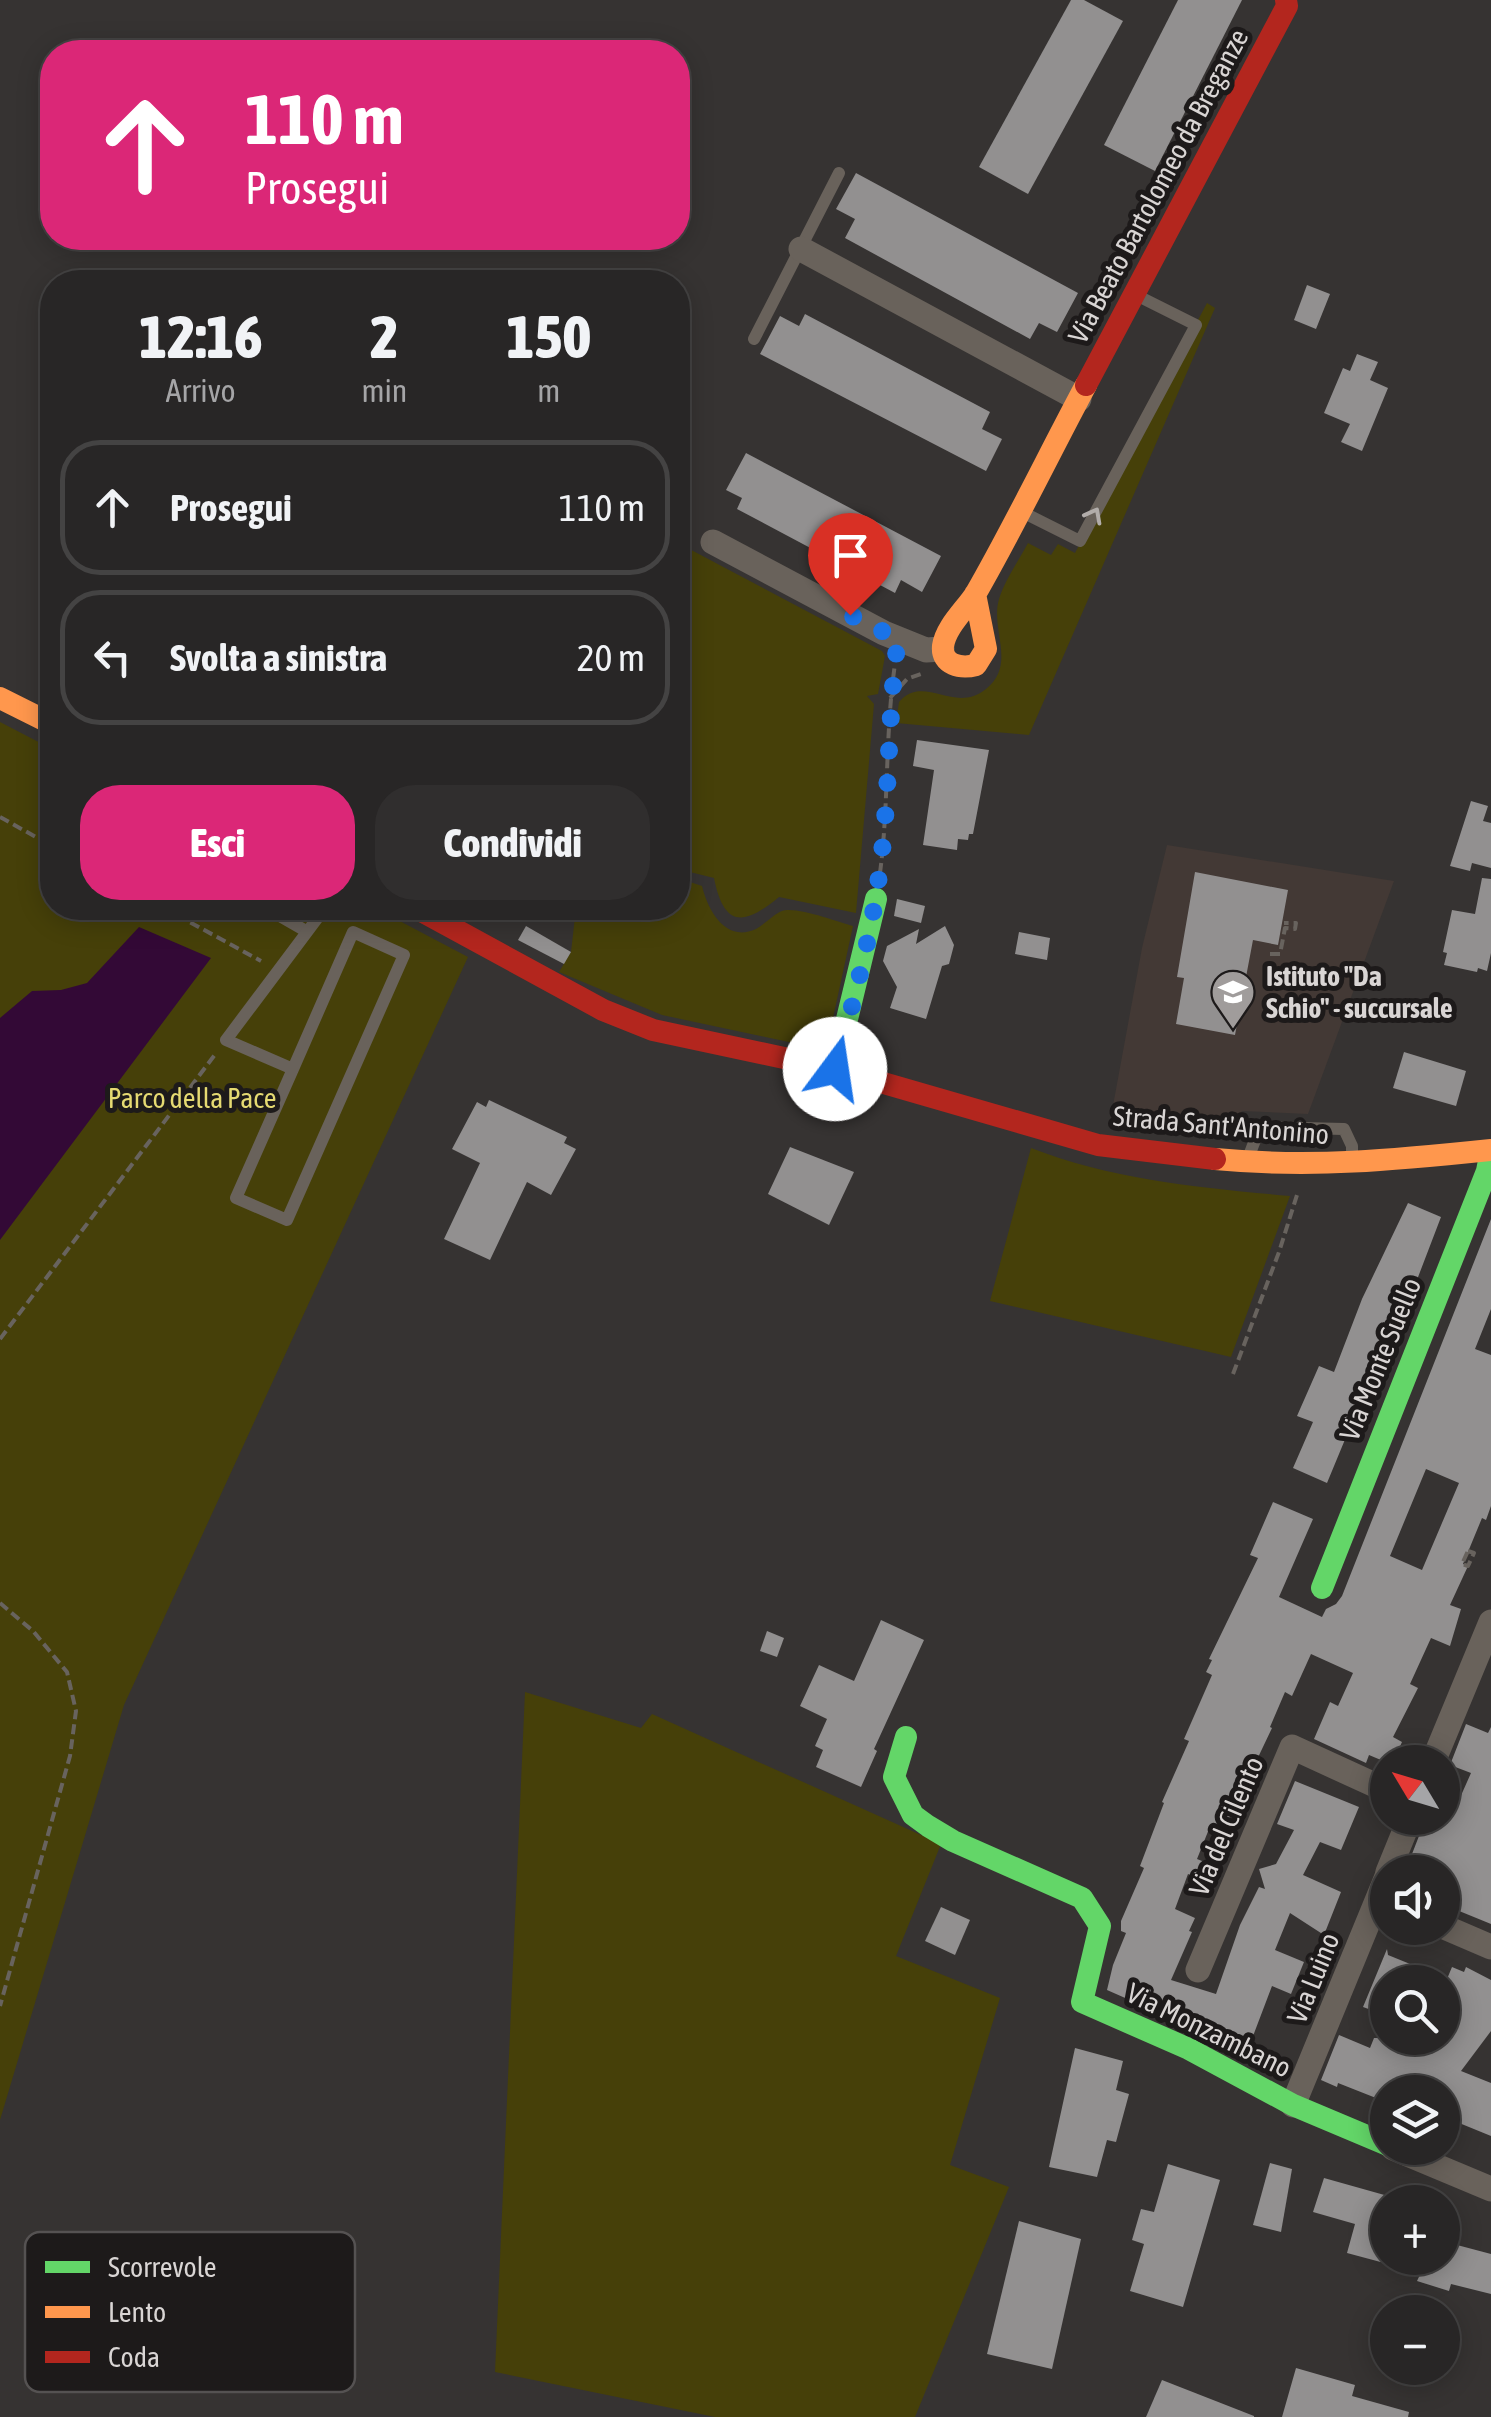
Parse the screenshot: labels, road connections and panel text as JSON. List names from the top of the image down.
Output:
{
  "streets": {
    "street": [
      "Via Beato Bartolomeo da Breganze",
      "Strada Sant'Antonino",
      "Via Monte Suello",
      "Via del Cilento",
      "Via Luino",
      "Via Monzambano"
    ]
  },
  "crossings": [
    ["Strada Sant'Antonino", "Via Monte Suello"],
    ["Via Luino", "Via Monzambano"]
  ],
  "parks": ["Parco della Pace"],
  "places": {
    "school or university": ["Istituto \"Da Schio\" - succursale"]
  },
  "legend": ["Scorrevole", "Lento", "Coda"],
  "north": "top left",
  "page": {
    "turn": ["110 m", "Prosegui"],
    "eta": [
      "12:16",
      "Arrivo",
      "2",
      "min",
      "150",
      "m"
    ],
    "list": [
      {
        "name": "Prosegui",
        "value": "110 m"
      },
      {
        "name": "Svolta a sinistra",
        "value": "20 m"
      }
    ],
    "buttons": ["Esci", "Condividi"],
    "map_buttons": ["+", "−"]
  }
}
